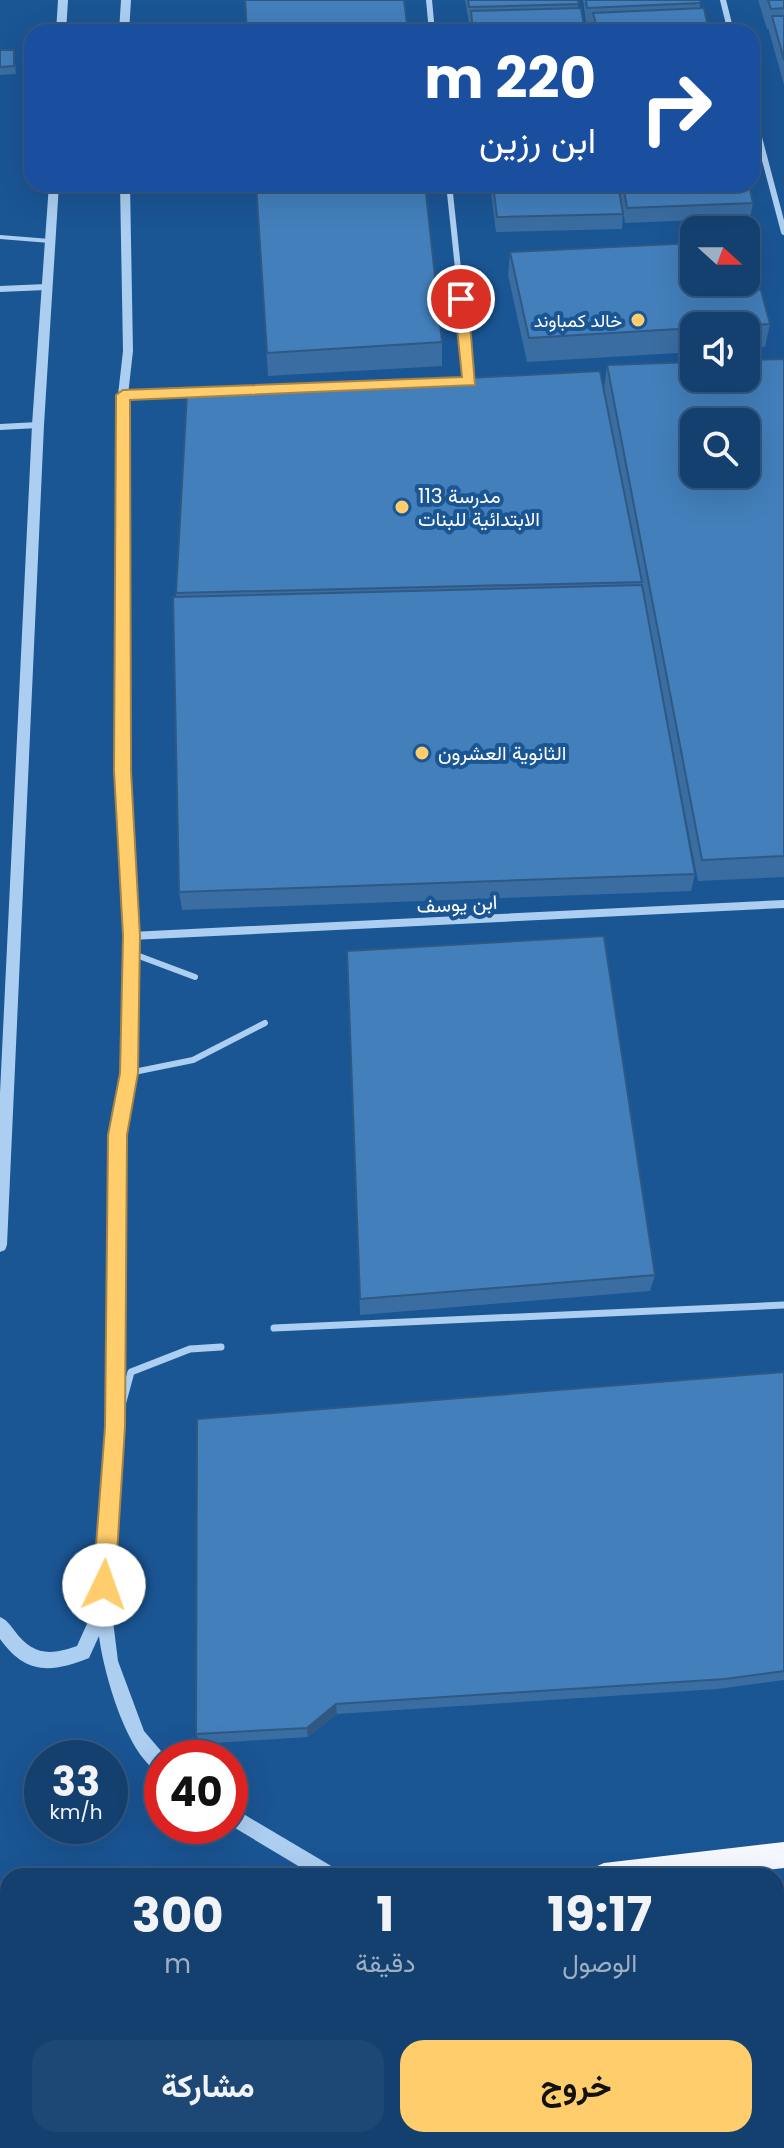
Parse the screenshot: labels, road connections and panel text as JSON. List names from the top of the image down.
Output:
{
  "streets": {
    "street": ["ابن يوسف"]
  },
  "places": ["خالد كمباوند", "مدرسة 113 الابتدائية للبنات", "الثانوية العشرون"],
  "north": "right",
  "page": {
    "turn": ["220 m", "ابن رزين"],
    "speed": "33 km/h",
    "limit": "40",
    "eta": [
      "19:17",
      "الوصول",
      "1",
      "دقيقة",
      "300",
      "m"
    ],
    "buttons": ["خروج", "مشاركة"]
  }
}
